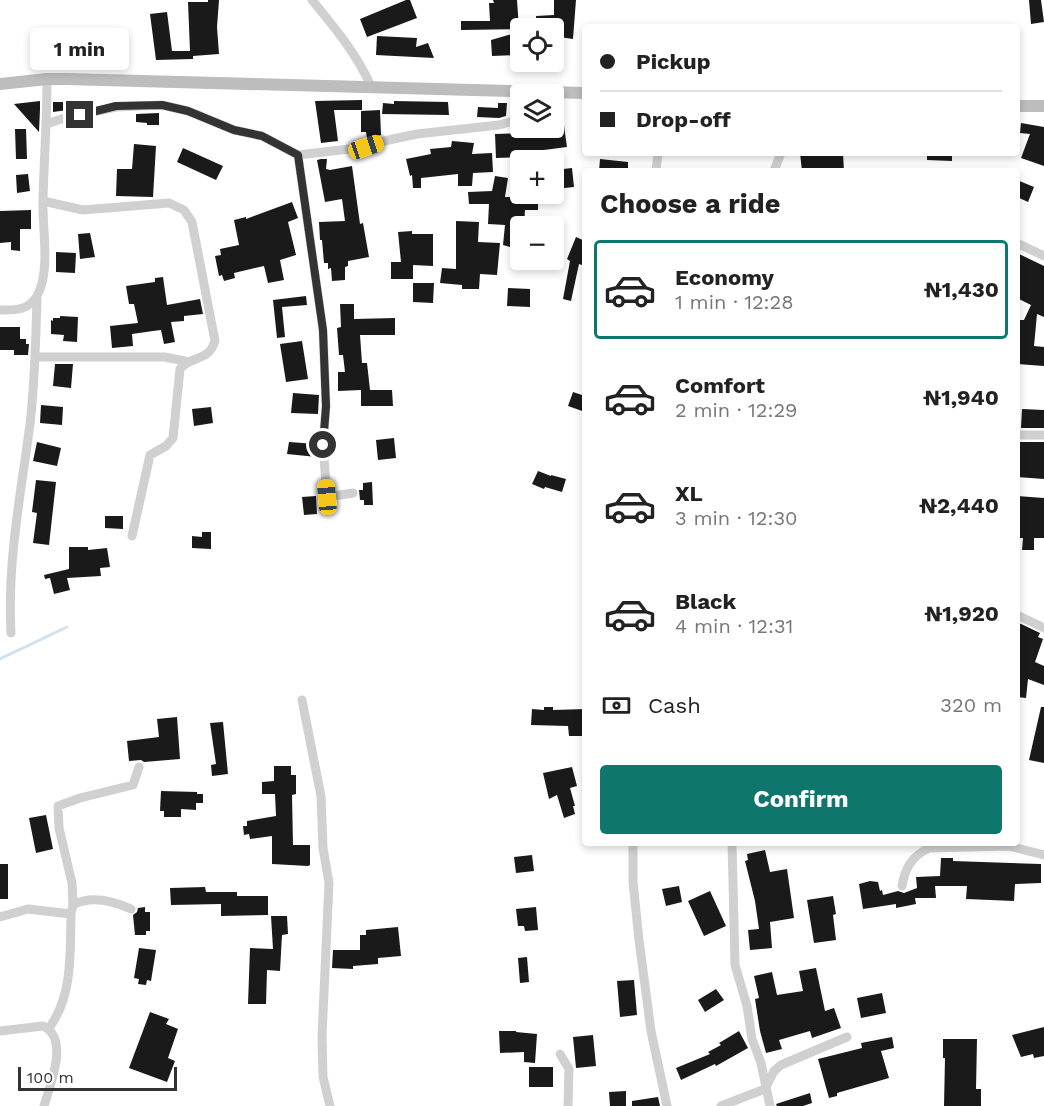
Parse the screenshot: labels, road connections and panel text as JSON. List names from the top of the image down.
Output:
{
  "scale_bar": "100 m",
  "page": {
    "map_buttons": ["+", "−"],
    "banner": ["Pickup", "Drop-off"],
    "bubble": "1 min",
    "heading": "Choose a ride",
    "list": [
      {
        "name": "Economy",
        "note": "1 min · 12:28",
        "value": "₦1,430"
      },
      {
        "name": "Comfort",
        "note": "2 min · 12:29",
        "value": "₦1,940"
      },
      {
        "name": "XL",
        "note": "3 min · 12:30",
        "value": "₦2,440"
      },
      {
        "name": "Black",
        "note": "4 min · 12:31",
        "value": "₦1,920"
      }
    ],
    "pay": ["Cash", "320 m"],
    "buttons": "Confirm",
    "scale": "100 m"
  }
}
